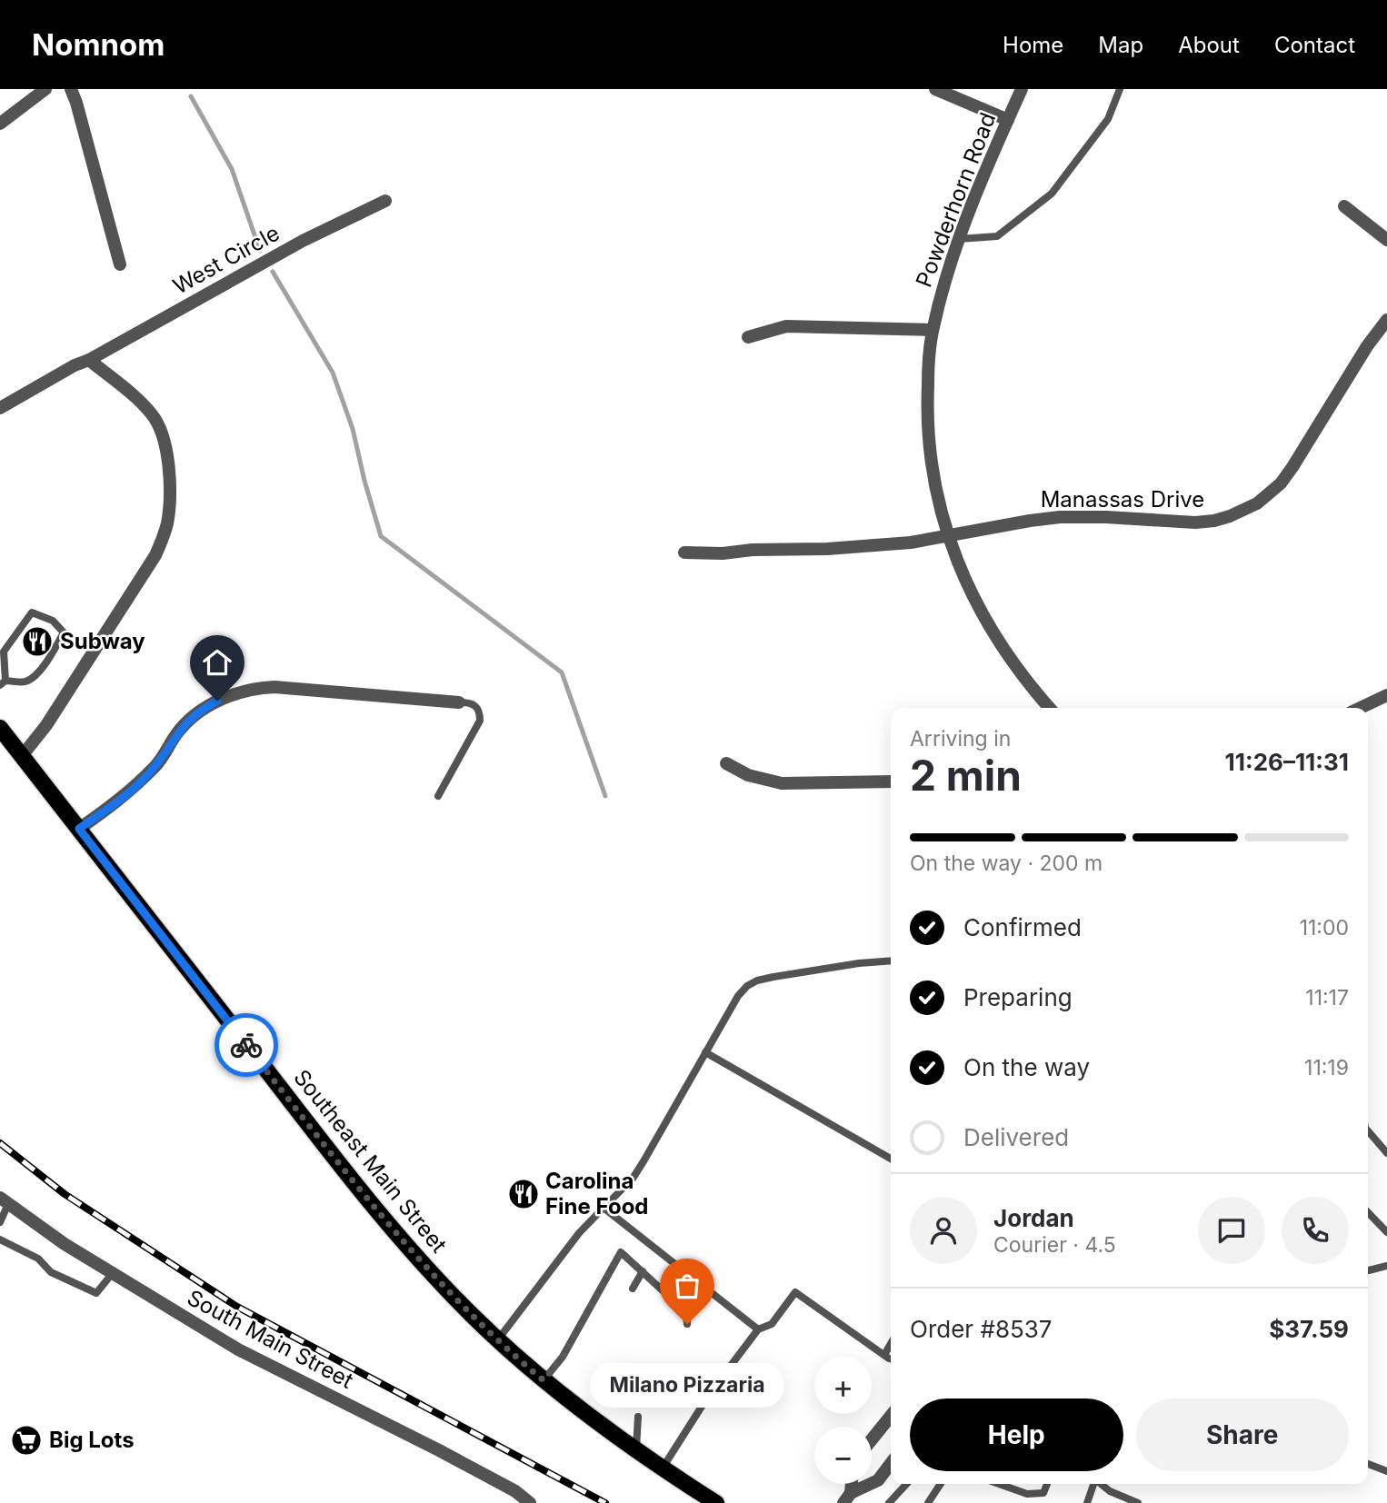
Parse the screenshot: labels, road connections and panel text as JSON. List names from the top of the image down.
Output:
{
  "streets": {
    "main road": ["Southeast Main Street"],
    "street": [
      "Powderhorn Road",
      "West Circle",
      "Manassas Drive",
      "South Main Street"
    ]
  },
  "crossings": [
    ["Powderhorn Road", "Manassas Drive"]
  ],
  "places": {
    "restaurant": ["Subway", "Carolina Fine Food"],
    "other": ["Milano Pizzaria"],
    "supermarket": ["Big Lots"]
  },
  "page": {
    "header": "Nomnom",
    "nav": [
      "Home",
      "Map",
      "About",
      "Contact"
    ],
    "heading": ["2 min", "Arriving in", "11:26–11:31"],
    "panel": [
      "Jordan",
      "Courier · 4.5",
      "Order #8537",
      "$37.59"
    ],
    "bar": "On the way · 200 m",
    "list": [
      ["Confirmed", "11:00"],
      ["Preparing", "11:17"],
      ["On the way", "11:19"],
      "Delivered"
    ],
    "map_buttons": ["+", "−"],
    "bubble": "Milano Pizzaria",
    "buttons": ["Help", "Share"]
  }
}
